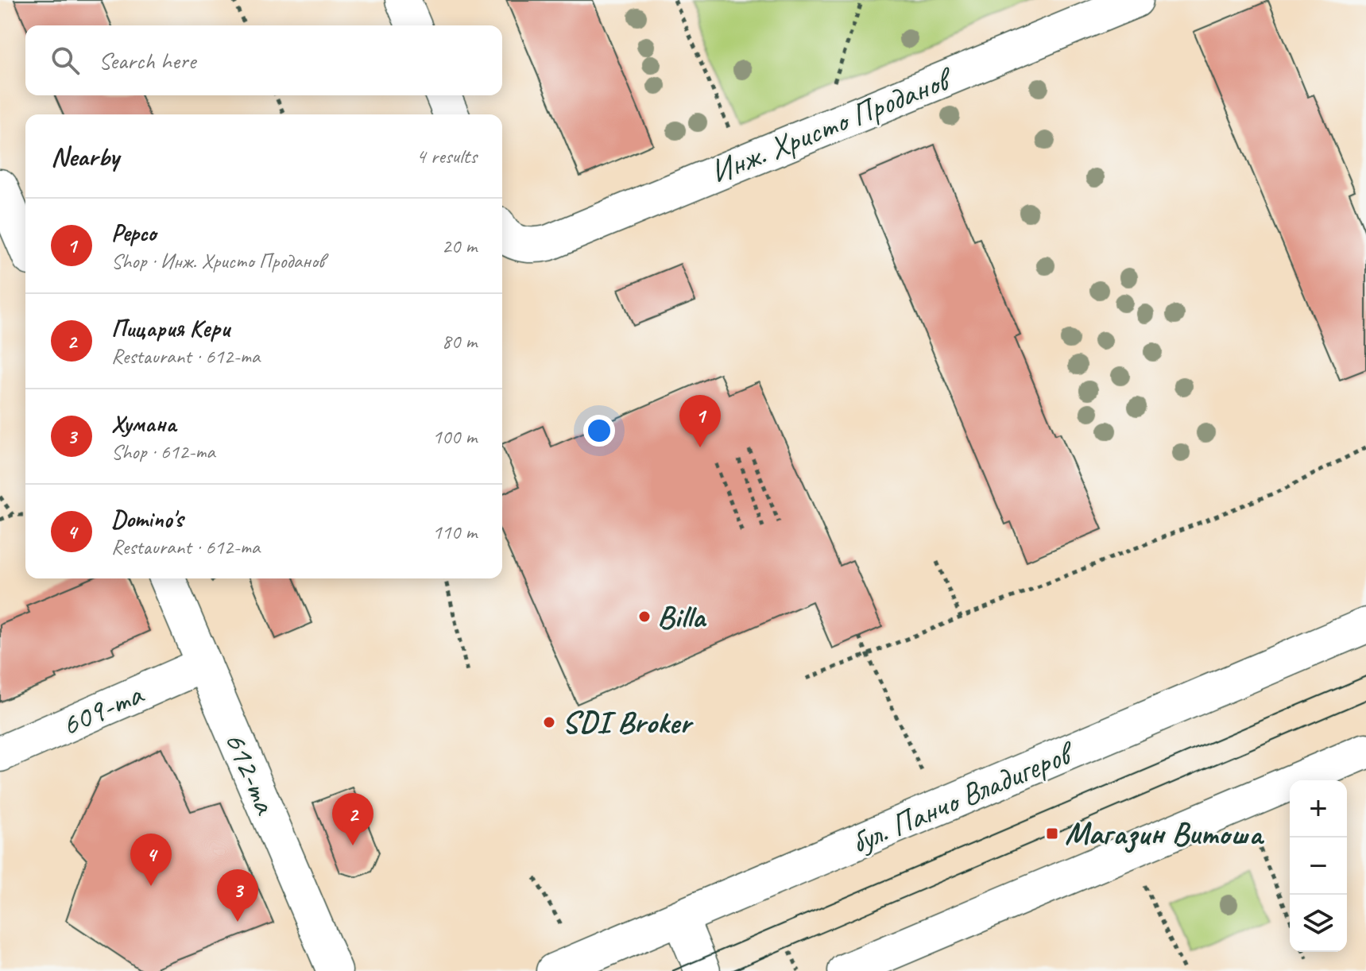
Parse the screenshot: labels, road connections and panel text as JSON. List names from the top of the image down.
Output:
{
  "streets": {
    "street": [
      "Инж. Христо Проданов",
      "609-та",
      "612-та",
      "бул. Панчо Владигеров"
    ]
  },
  "crossings": [
    ["609-та", "612-та"]
  ],
  "places": {
    "other": ["Billa", "SDI Broker"],
    "transit": ["Магазин Витоша"]
  },
  "page": {
    "search": "Search here",
    "heading": ["Nearby", "4 results"],
    "list": [
      {
        "mark": "1",
        "name": "Pepco",
        "note": "Shop · Инж. Христо Проданов",
        "value": "20 m"
      },
      {
        "mark": "2",
        "name": "Пицария Кери",
        "note": "Restaurant · 612-та",
        "value": "80 m"
      },
      {
        "mark": "3",
        "name": "Хумана",
        "note": "Shop · 612-та",
        "value": "100 m"
      },
      {
        "mark": "4",
        "name": "Domino's",
        "note": "Restaurant · 612-та",
        "value": "110 m"
      }
    ],
    "pins": [
      "1",
      "2",
      "4",
      "3"
    ],
    "map_buttons": ["+", "−"]
  }
}
